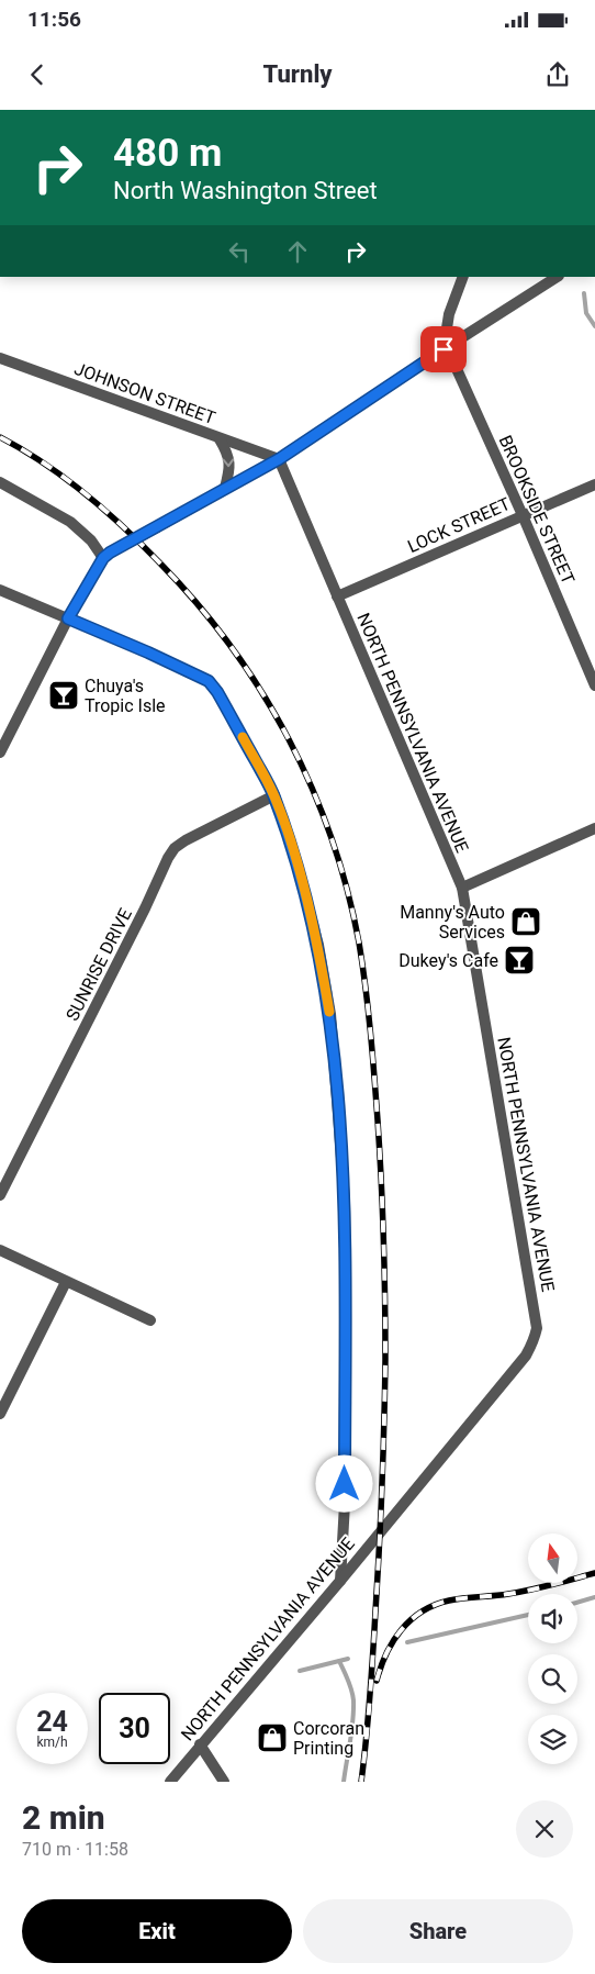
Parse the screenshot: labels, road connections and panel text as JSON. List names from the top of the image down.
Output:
{
  "streets": {
    "street": [
      "JOHNSON STREET",
      "BROOKSIDE STREET",
      "LOCK STREET",
      "NORTH PENNSYLVANIA AVENUE",
      "SUNRISE DRIVE"
    ]
  },
  "crossings": [
    ["JOHNSON STREET", "NORTH PENNSYLVANIA AVENUE"],
    ["BROOKSIDE STREET", "LOCK STREET"],
    ["LOCK STREET", "NORTH PENNSYLVANIA AVENUE"]
  ],
  "places": {
    "bar": ["Chuya's Tropic Isle", "Dukey's Cafe"],
    "shop": ["Manny's Auto Services", "Corcoran Printing"]
  },
  "north": "top",
  "page": {
    "status": "11:56",
    "header": "Turnly",
    "turn": ["480 m", "North Washington Street"],
    "speed": "24 km/h",
    "limit": "30",
    "heading": ["2 min", "710 m · 11:58"],
    "buttons": ["Exit", "Share"]
  }
}
